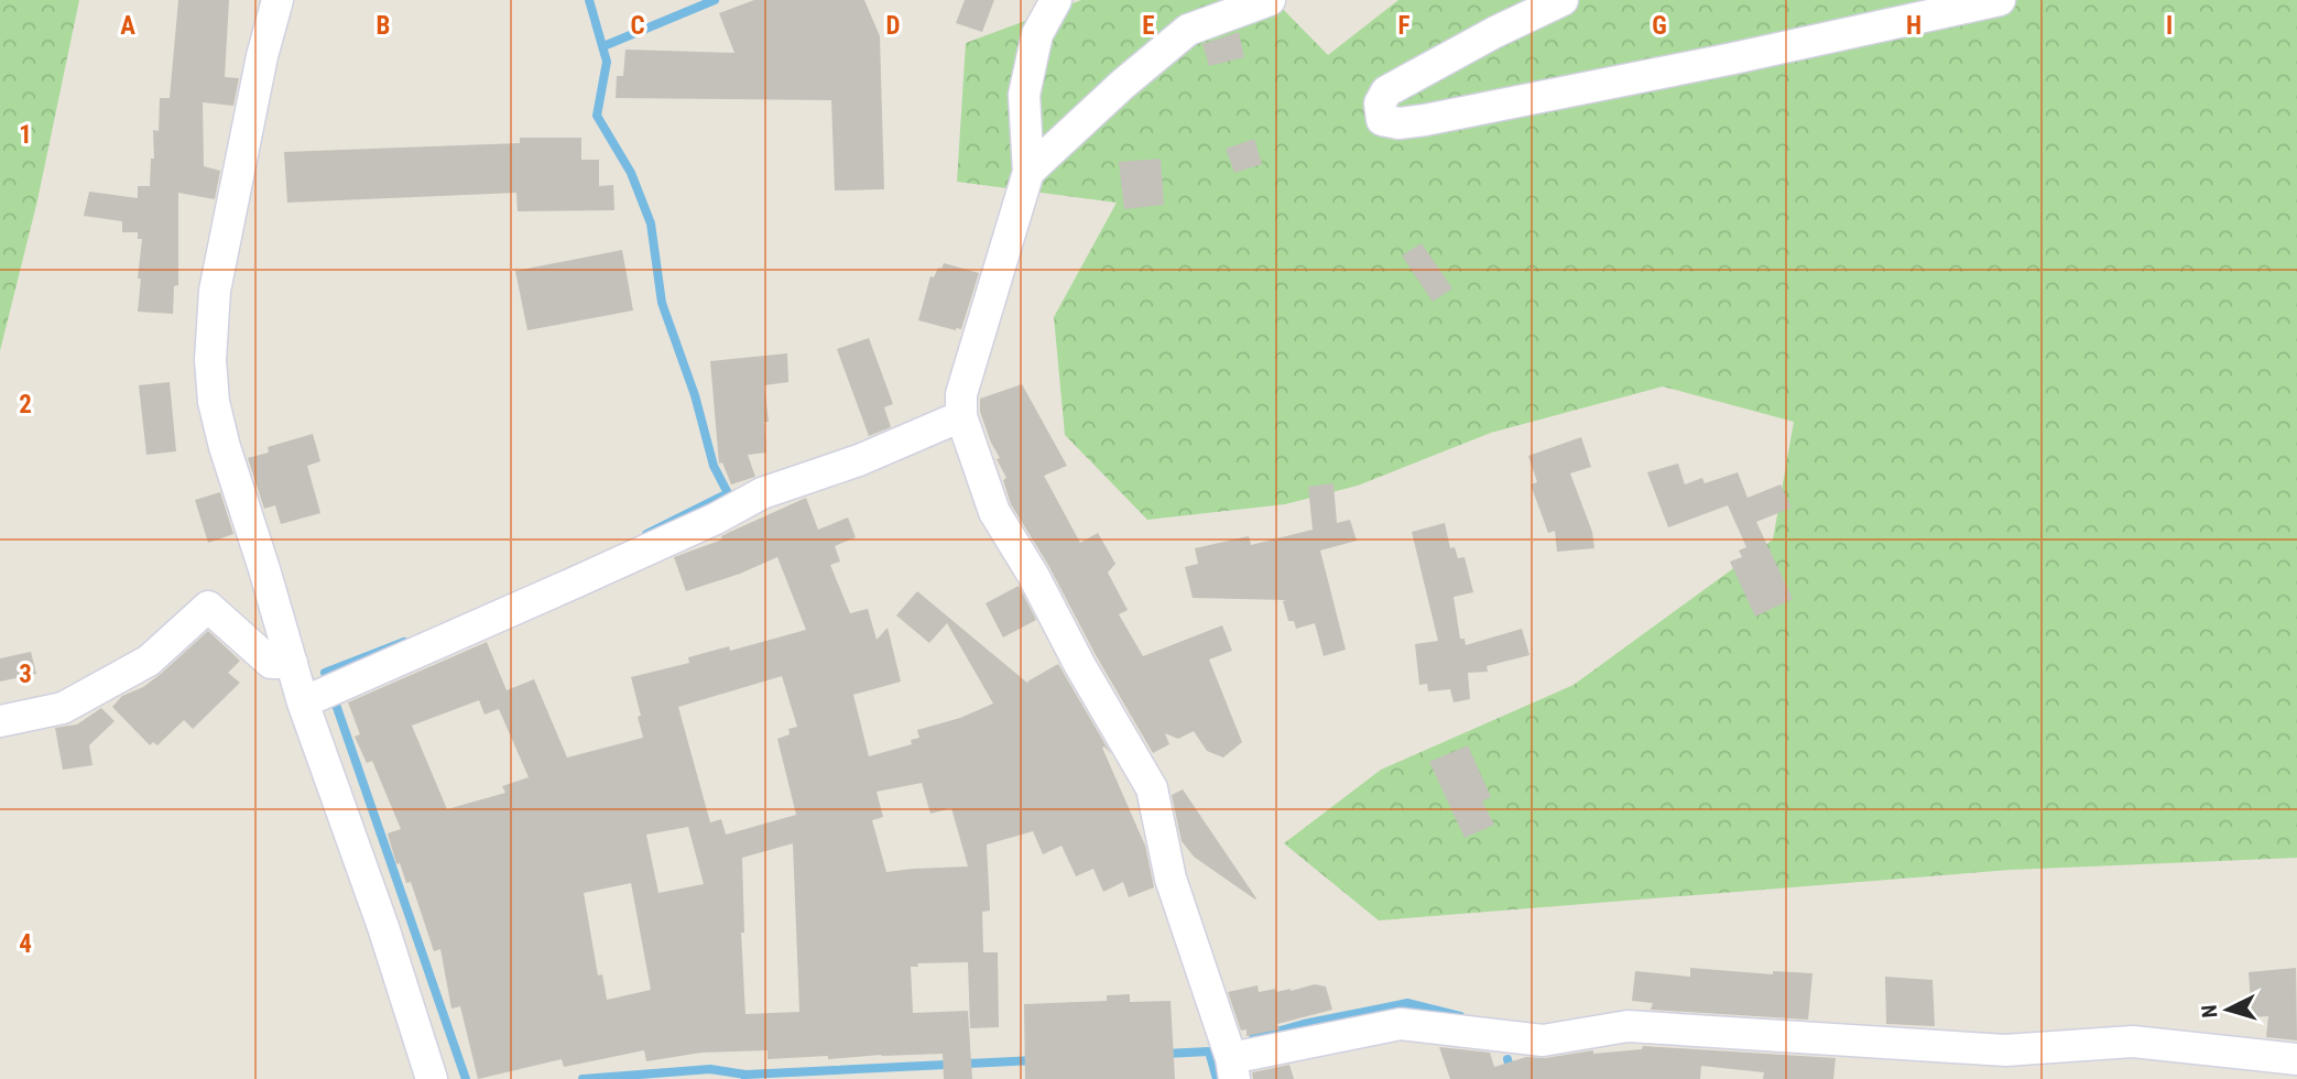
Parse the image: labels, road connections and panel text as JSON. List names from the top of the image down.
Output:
{
  "north": "left",
  "grid": {
    "columns": [
      "A",
      "B",
      "C",
      "D",
      "E",
      "F",
      "G",
      "H",
      "I"
    ],
    "rows": [
      "1",
      "2",
      "3",
      "4"
    ]
  }
}
